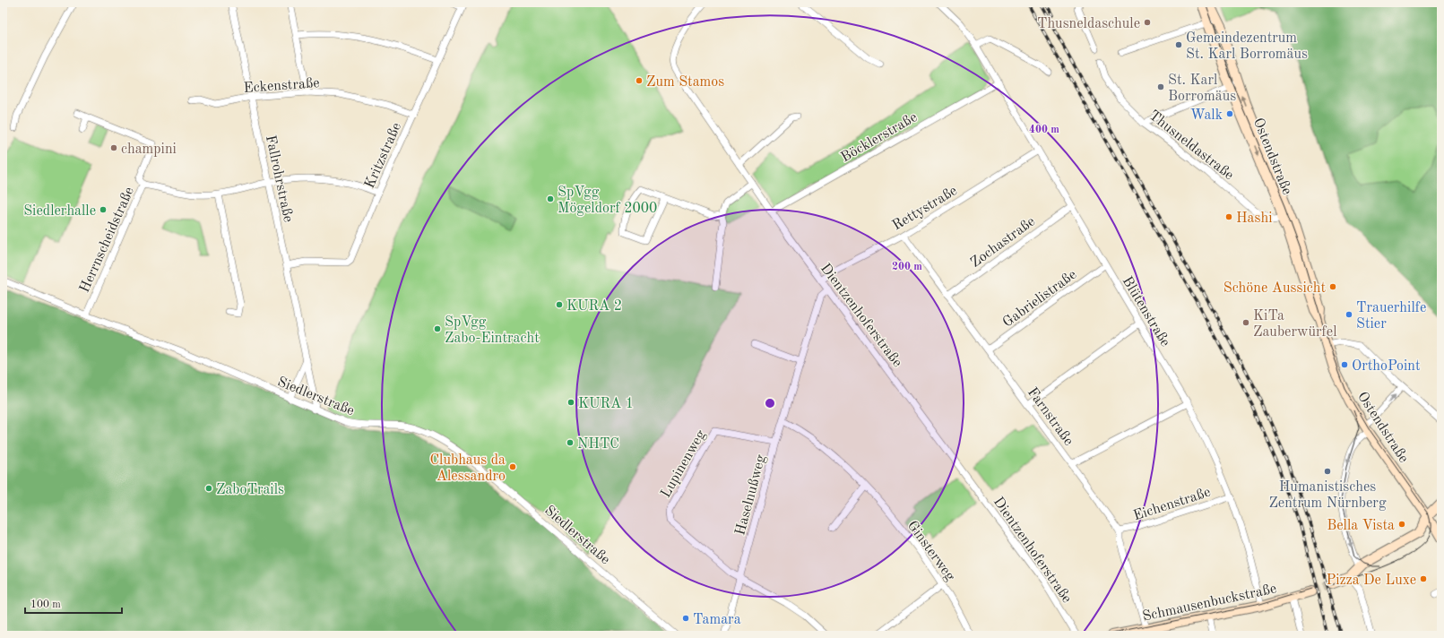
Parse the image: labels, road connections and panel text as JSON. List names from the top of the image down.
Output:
{
  "streets": {
    "main road": ["Ostendstraße", "Schmausenbuckstraße"],
    "street": [
      "Eckenstraße",
      "Böcklerstraße",
      "Thusneldastraße",
      "Kritzstraße",
      "Fallrohrstraße",
      "Rettystraße",
      "Herrnscheidstraße",
      "Zochastraße",
      "Gabrielistraße",
      "Blütenstraße",
      "Dientzenhoferstraße",
      "Siedlerstraße",
      "Farnstraße",
      "Lupinenweg",
      "Haselnußweg",
      "Eichenstraße",
      "Ginsterweg"
    ]
  },
  "crossings": [
    ["Eckenstraße", "Kritzstraße"],
    ["Eckenstraße", "Fallrohrstraße"],
    ["Böcklerstraße", "Blütenstraße"],
    ["Böcklerstraße", "Dientzenhoferstraße"],
    ["Thusneldastraße", "Ostendstraße"],
    ["Kritzstraße", "Fallrohrstraße"],
    ["Kritzstraße", "Herrnscheidstraße"],
    ["Fallrohrstraße", "Herrnscheidstraße"],
    ["Fallrohrstraße", "Siedlerstraße"],
    ["Rettystraße", "Blütenstraße"],
    ["Rettystraße", "Dientzenhoferstraße"],
    ["Rettystraße", "Farnstraße"],
    ["Herrnscheidstraße", "Siedlerstraße"],
    ["Zochastraße", "Blütenstraße"],
    ["Zochastraße", "Farnstraße"],
    ["Gabrielistraße", "Blütenstraße"],
    ["Gabrielistraße", "Farnstraße"],
    ["Blütenstraße", "Eichenstraße"],
    ["Blütenstraße", "Schmausenbuckstraße"],
    ["Dientzenhoferstraße", "Haselnußweg"],
    ["Farnstraße", "Eichenstraße"],
    ["Farnstraße", "Schmausenbuckstraße"],
    ["Lupinenweg", "Haselnußweg"],
    ["Haselnußweg", "Ginsterweg"]
  ],
  "places": [
    "Thusneldaschule",
    "Gemeindezentrum St. Karl Borromäus",
    "Zum Stamos",
    "St. Karl Borromäus",
    "Walk",
    "champini",
    "SpVgg Mögeldorf 2000",
    "Siedlerhalle",
    "Hashi",
    "Schöne Aussicht",
    "KURA 2",
    "Trauerhilfe Stier",
    "KiTa Zauberwürfel",
    "SpVgg Zabo-Eintracht",
    "OrthoPoint",
    "KURA 1",
    "NHTC",
    "Clubhaus da Alessandro",
    "Humanistisches Zentrum Nürnberg",
    "ZaboTrails",
    "Bella Vista",
    "Pizza De Luxe",
    "Tamara"
  ],
  "scale_bar": "100 m",
  "rings": ["400 m", "200 m"]
}
